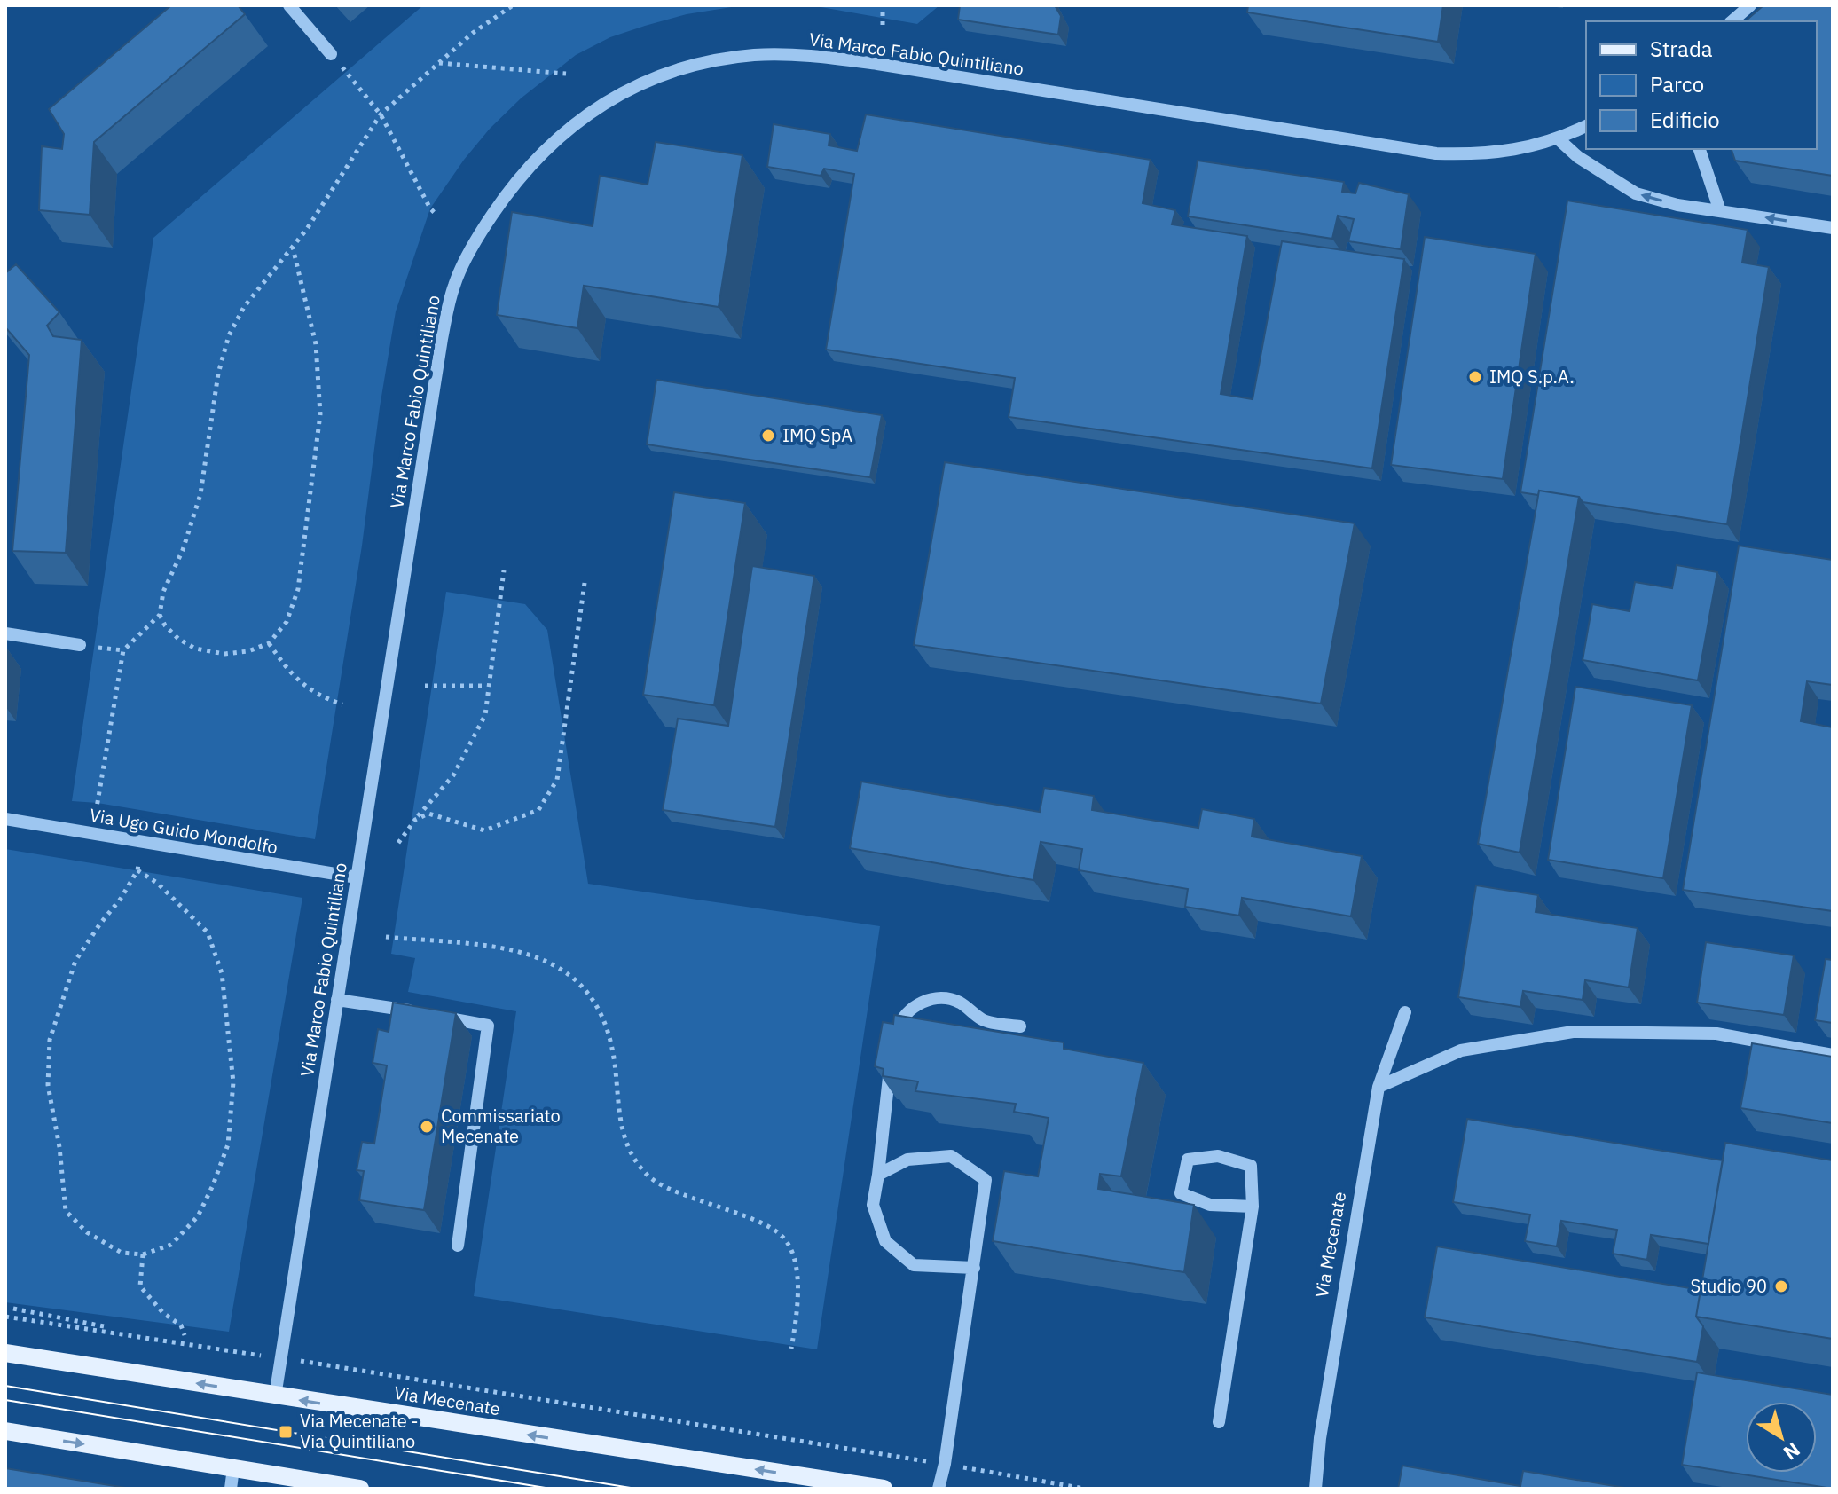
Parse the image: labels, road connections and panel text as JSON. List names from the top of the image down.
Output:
{
  "streets": {
    "main road": ["Via Mecenate"],
    "street": ["Via Marco Fabio Quintiliano", "Via Ugo Guido Mondolfo"]
  },
  "crossings": [
    ["Via Marco Fabio Quintiliano", "Via Ugo Guido Mondolfo"],
    ["Via Marco Fabio Quintiliano", "Via Mecenate"]
  ],
  "places": {
    "other": [
      "IMQ S.p.A.",
      "IMQ SpA",
      "Commissariato Mecenate",
      "Studio 90"
    ],
    "transit": ["Via Mecenate - Via Quintiliano"]
  },
  "legend": ["Strada", "Parco", "Edificio"],
  "north": "bottom right"
}
